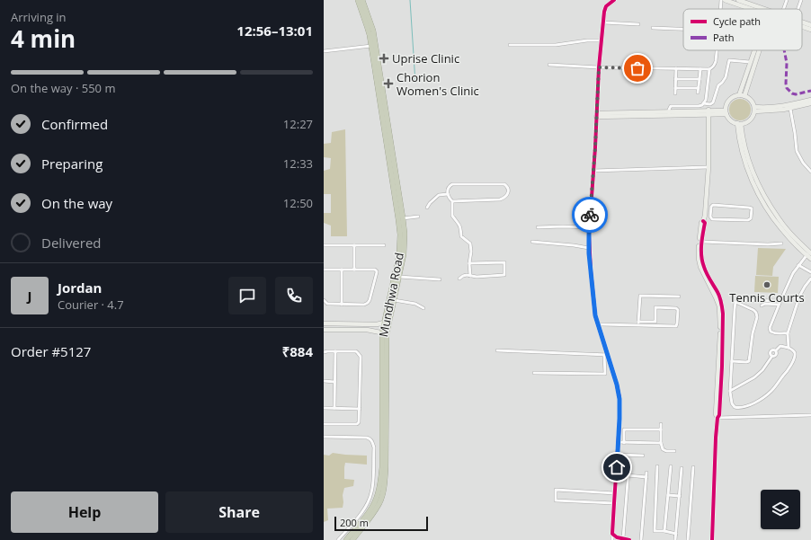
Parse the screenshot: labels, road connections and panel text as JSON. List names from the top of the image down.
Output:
{
  "streets": {
    "highway": ["Mundhwa Road"]
  },
  "places": {
    "health": ["Uprise Clinic", "Chorion Women's Clinic"],
    "other": ["Tennis Courts"]
  },
  "legend": ["Cycle path", "Path"],
  "scale_bar": "200 m",
  "page": {
    "heading": ["4 min", "Arriving in", "12:56–13:01"],
    "panel": [
      "Jordan",
      "Courier · 4.7",
      "Order #5127",
      "₹884"
    ],
    "bar": "On the way · 550 m",
    "list": [
      ["Confirmed", "12:27"],
      ["Preparing", "12:33"],
      ["On the way", "12:50"],
      "Delivered"
    ],
    "round": "J",
    "buttons": ["Help", "Share"],
    "scale": "200 m"
  }
}
